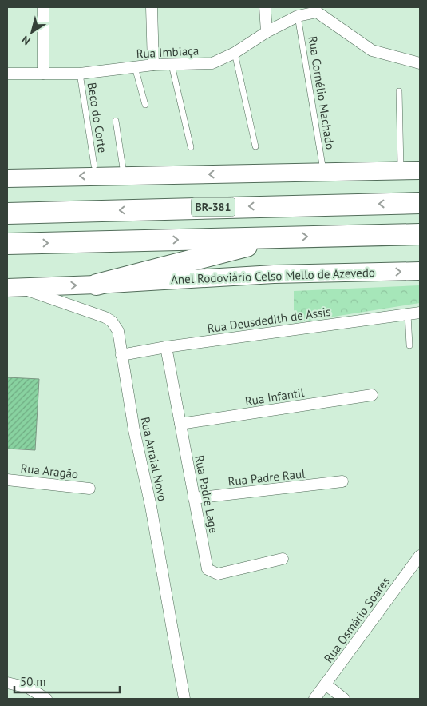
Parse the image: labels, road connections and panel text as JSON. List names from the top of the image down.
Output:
{
  "streets": {
    "highway": ["BR-381"],
    "main road": ["Anel Rodoviário Celso Mello de Azevedo"],
    "street": [
      "Rua Imbiaça",
      "Rua Deusdedith de Assis",
      "Rua Infantil",
      "Rua Arraial Novo",
      "Rua Aragão",
      "Rua Padre Raul",
      "Rua Padre Lage",
      "Rua Osmário Soares"
    ],
    "lane": ["Rua Cornélio Machado", "Beco do Corte"]
  },
  "crossings": [
    ["Rua Imbiaça", "Rua Cornélio Machado"],
    ["Rua Imbiaça", "Beco do Corte"],
    ["Anel Rodoviário Celso Mello de Azevedo", "Rua Arraial Novo"],
    ["Rua Deusdedith de Assis", "Rua Arraial Novo"],
    ["Rua Deusdedith de Assis", "Rua Padre Lage"],
    ["Rua Infantil", "Rua Padre Lage"],
    ["Rua Padre Raul", "Rua Padre Lage"]
  ],
  "scale_bar": "50 m",
  "north": "bottom left"
}
